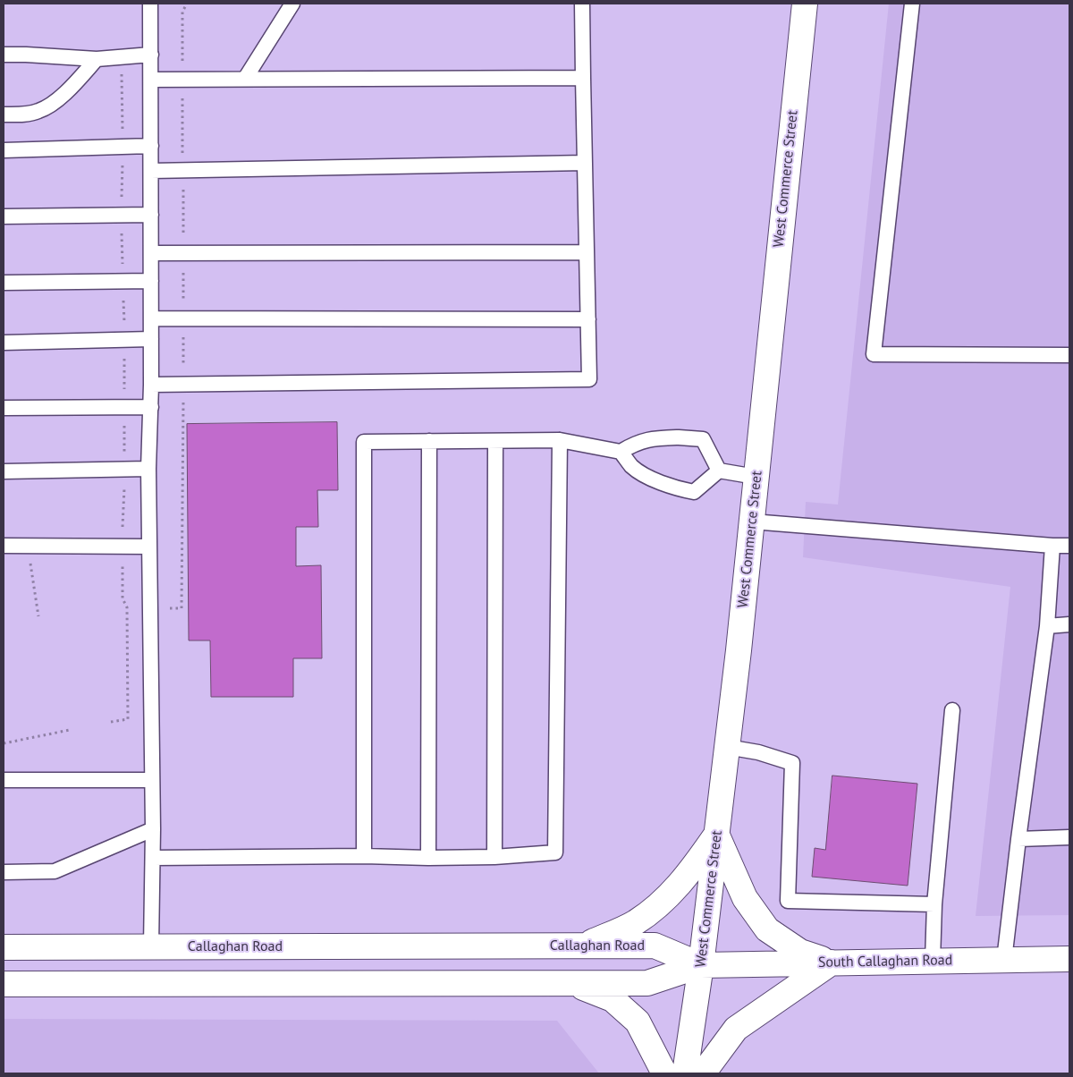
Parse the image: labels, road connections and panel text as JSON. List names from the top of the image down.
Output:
{
  "streets": {
    "main road": ["West Commerce Street", "Callaghan Road", "South Callaghan Road"]
  },
  "crossings": [
    ["West Commerce Street", "Callaghan Road"],
    ["West Commerce Street", "South Callaghan Road"],
    ["Callaghan Road", "South Callaghan Road"]
  ]
}
